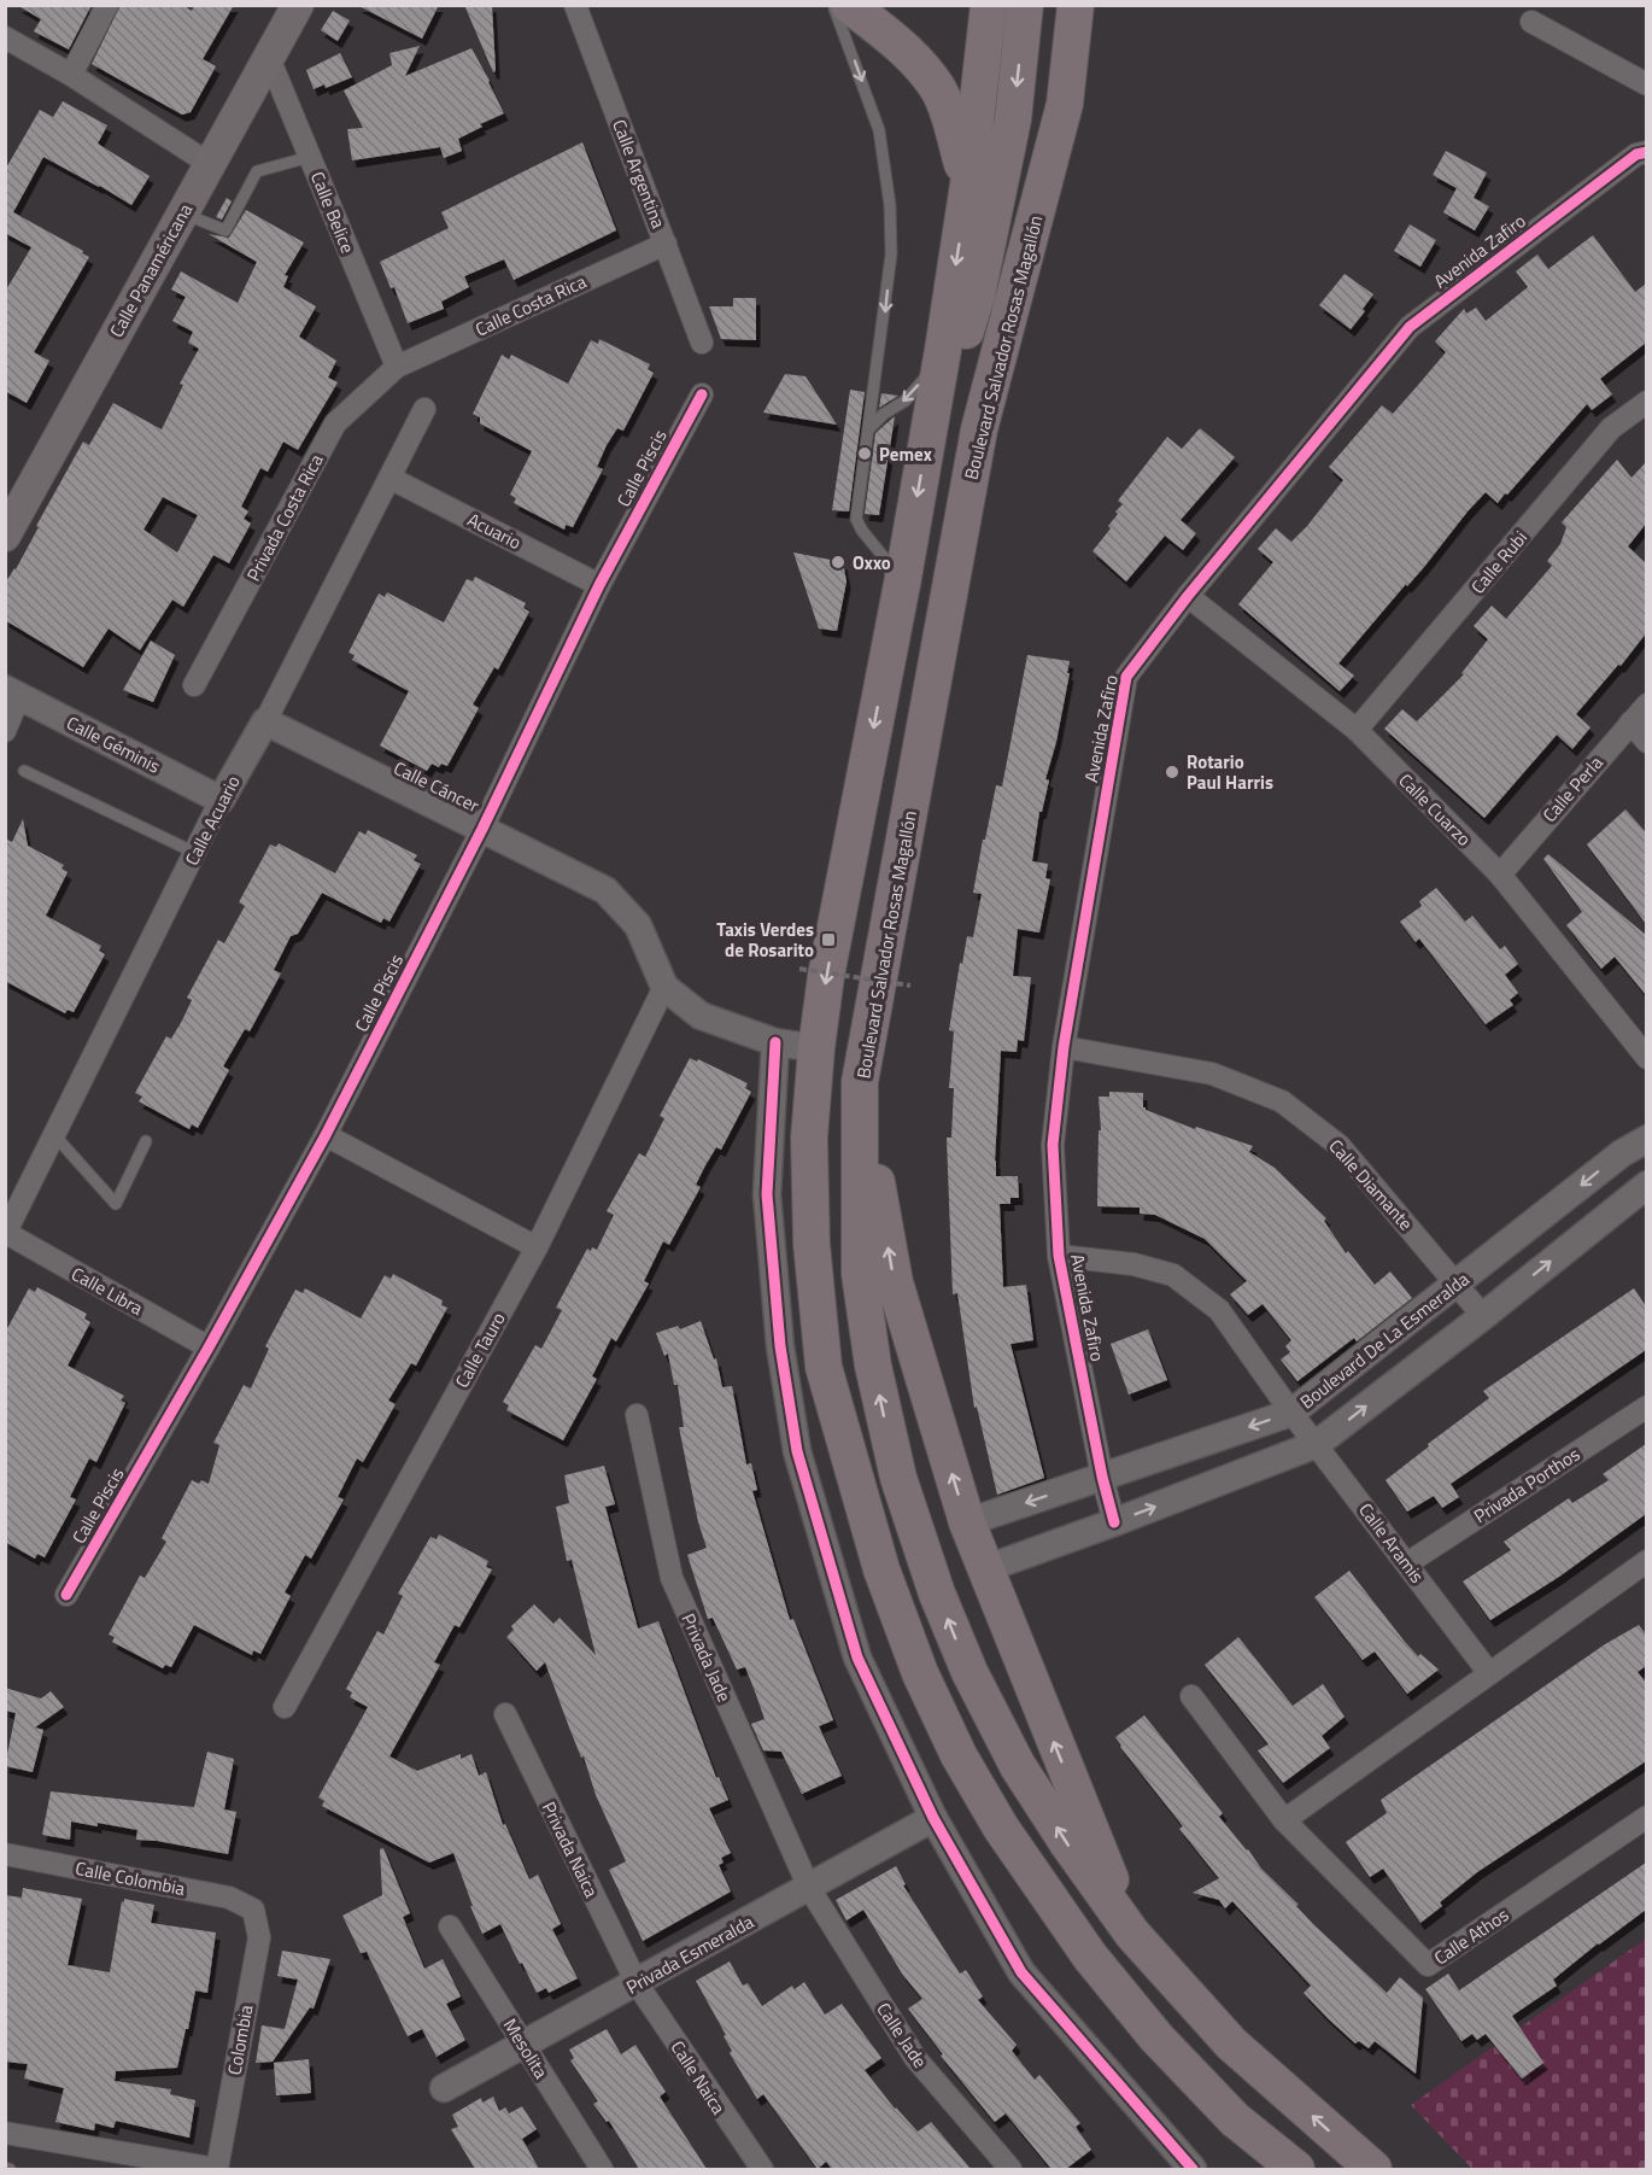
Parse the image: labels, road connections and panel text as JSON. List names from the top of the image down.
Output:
{
  "streets": {
    "highway": ["Boulevard Salvador Rosas Magallón"],
    "main road": ["Calle Panaméricana"],
    "street": [
      "Calle Argentina",
      "Calle Belice",
      "Avenida Zafiro",
      "Calle Costa Rica",
      "Calle Piscis",
      "Privada Costa Rica",
      "Acuario",
      "Calle Rubi",
      "Calle Géminis",
      "Calle Cáncer",
      "Calle Perla",
      "Calle Cuarzo",
      "Calle Acuario",
      "Calle Diamante",
      "Calle Libra",
      "Boulevard De La Esmeralda",
      "Calle Tauro",
      "Privada Porthos",
      "Calle Aramis",
      "Privada Jade",
      "Privada Naica",
      "Calle Colombia",
      "Calle Athos",
      "Privada Esmeralda",
      "Calle Jade",
      "Colombia",
      "Mesolita",
      "Calle Naica"
    ]
  },
  "crossings": [
    ["Calle Argentina", "Calle Costa Rica"],
    ["Calle Belice", "Calle Panaméricana"],
    ["Calle Belice", "Calle Costa Rica"],
    ["Calle Belice", "Privada Costa Rica"],
    ["Avenida Zafiro", "Calle Cuarzo"],
    ["Avenida Zafiro", "Calle Diamante"],
    ["Avenida Zafiro", "Boulevard De La Esmeralda"],
    ["Avenida Zafiro", "Calle Aramis"],
    ["Calle Costa Rica", "Privada Costa Rica"],
    ["Calle Piscis", "Acuario"],
    ["Calle Piscis", "Calle Cáncer"],
    ["Calle Piscis", "Calle Libra"],
    ["Acuario", "Calle Acuario"],
    ["Calle Rubi", "Calle Cuarzo"],
    ["Calle Géminis", "Calle Acuario"],
    ["Calle Cáncer", "Calle Acuario"],
    ["Calle Cáncer", "Calle Tauro"],
    ["Calle Perla", "Calle Cuarzo"],
    ["Calle Acuario", "Calle Libra"],
    ["Calle Diamante", "Boulevard De La Esmeralda"],
    ["Boulevard De La Esmeralda", "Calle Aramis"],
    ["Privada Porthos", "Calle Aramis"],
    ["Privada Jade", "Privada Esmeralda"],
    ["Privada Jade", "Calle Jade"],
    ["Privada Naica", "Privada Esmeralda"],
    ["Privada Naica", "Calle Naica"],
    ["Calle Colombia", "Colombia"],
    ["Privada Esmeralda", "Calle Jade"],
    ["Privada Esmeralda", "Mesolita"],
    ["Privada Esmeralda", "Calle Naica"]
  ],
  "places": {
    "other": ["Pemex", "Oxxo", "Rotario Paul Harris"],
    "transit": ["Taxis Verdes de Rosarito"]
  }
}
